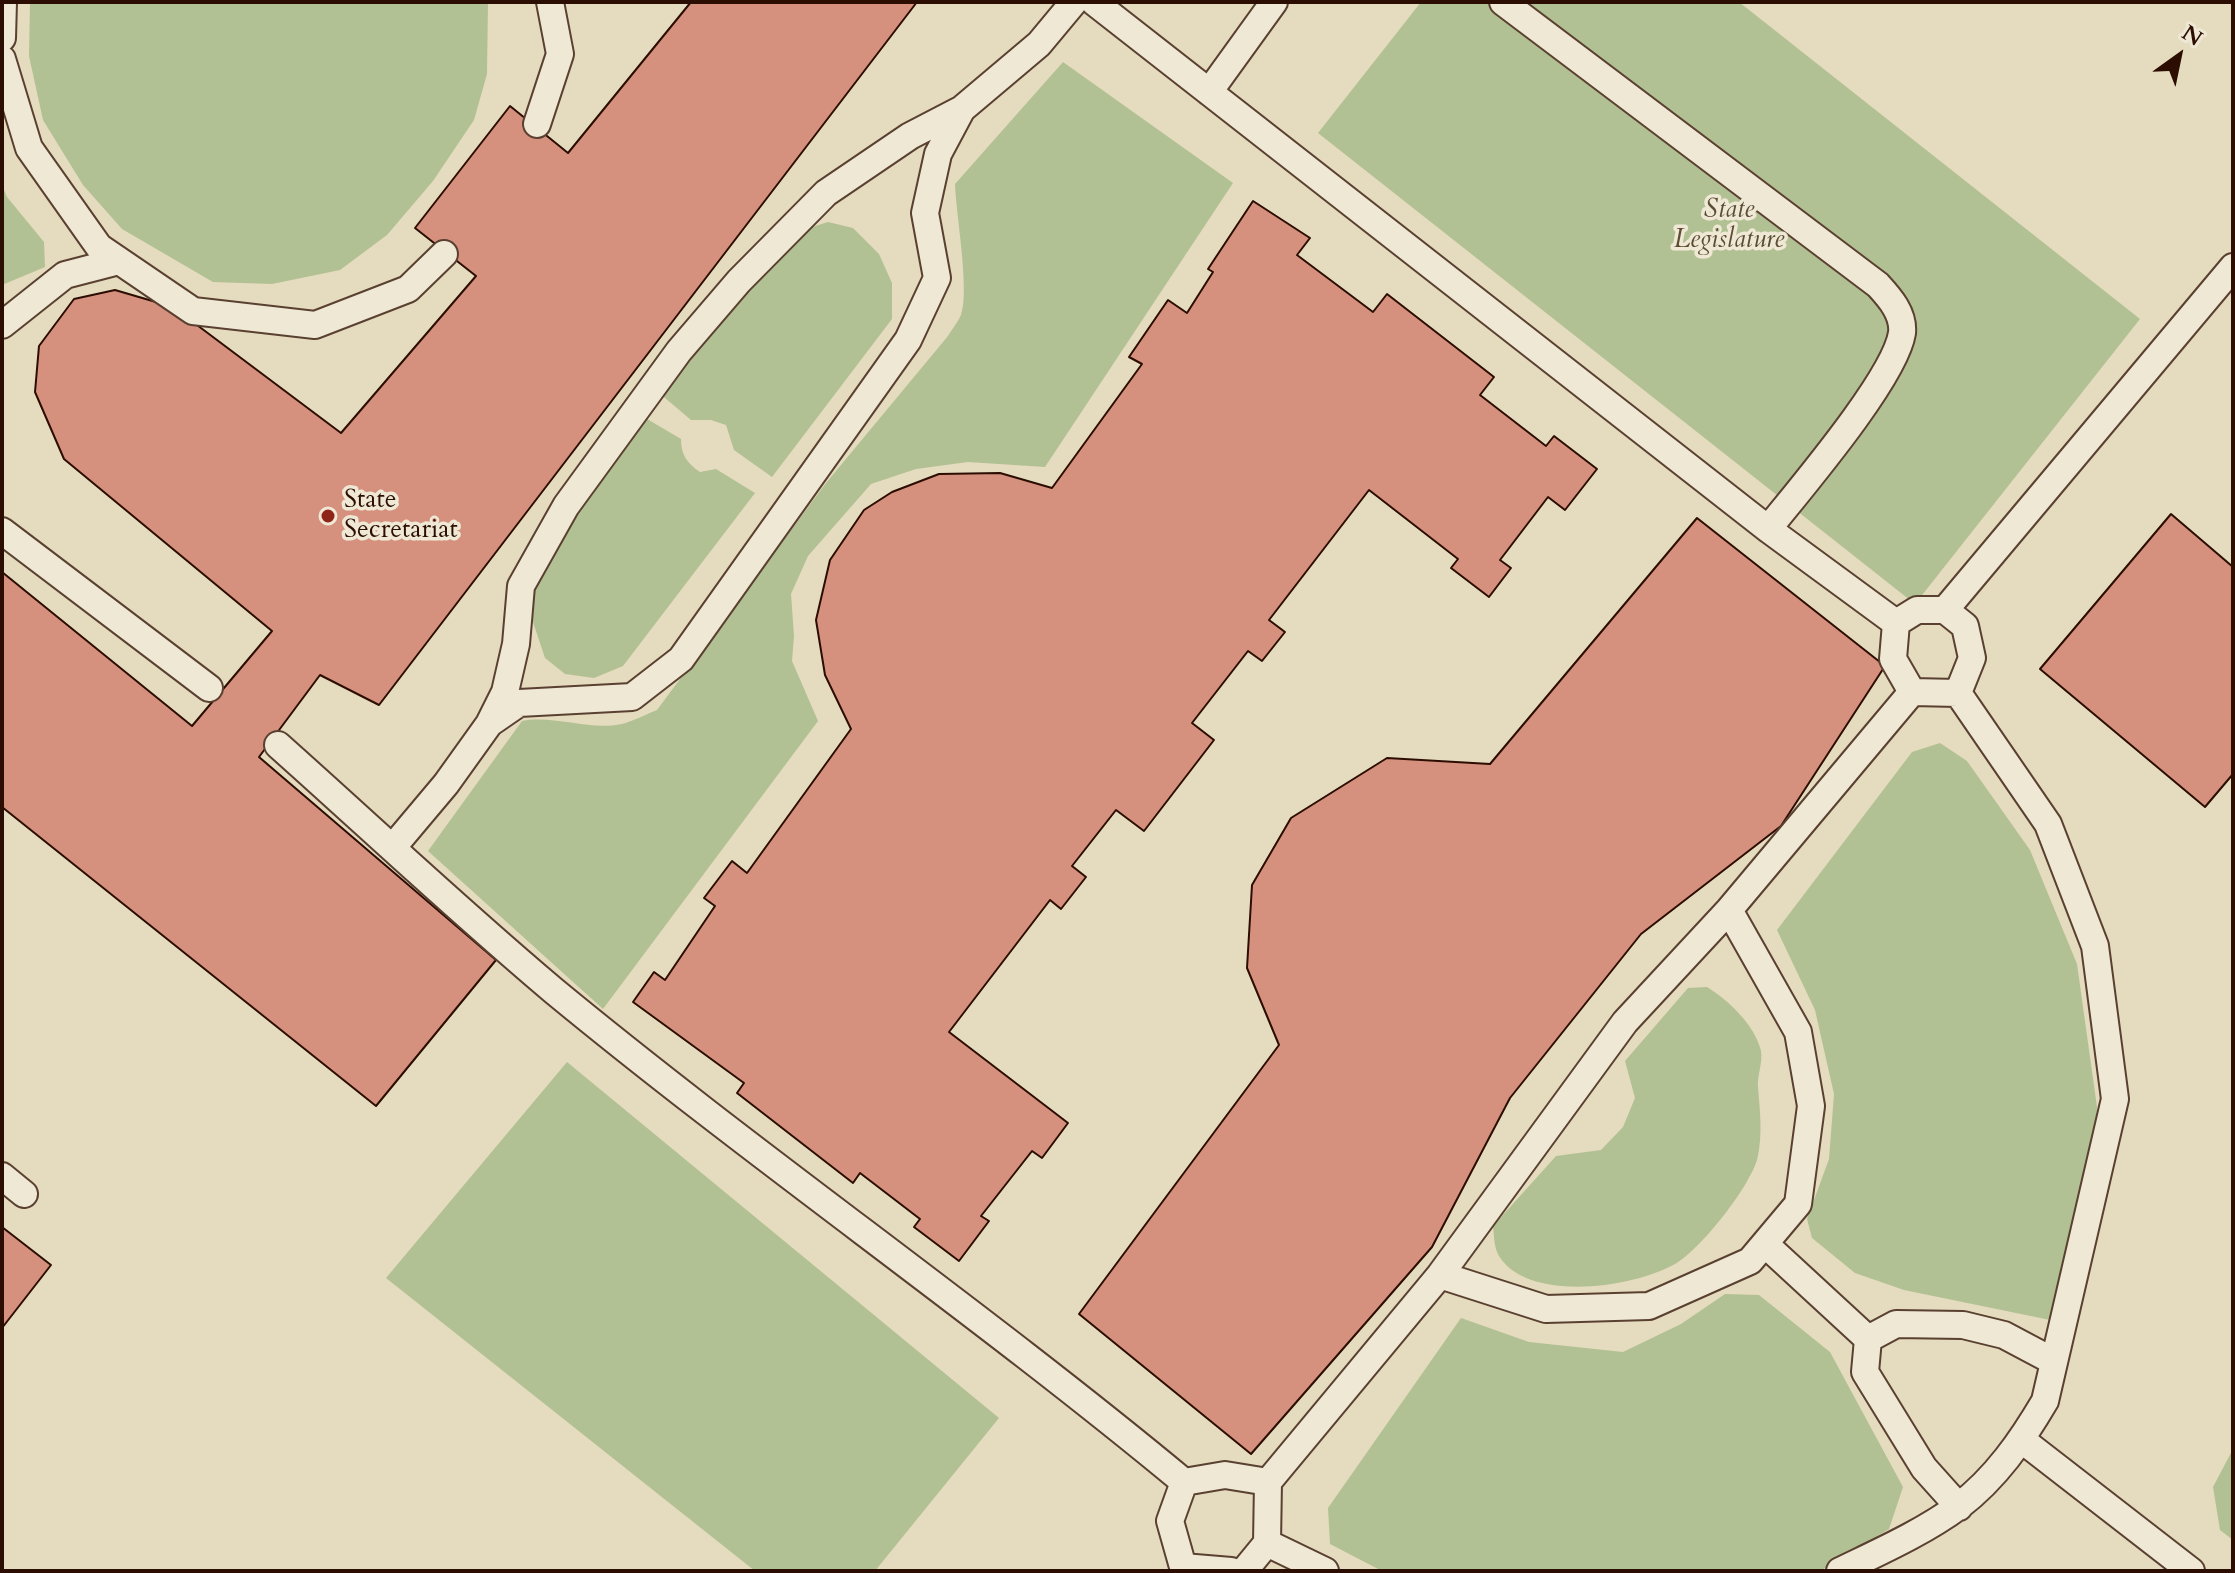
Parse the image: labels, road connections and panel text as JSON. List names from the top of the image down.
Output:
{
  "parks": ["State Legislature"],
  "places": ["State Secretariat"],
  "north": "top right"
}
